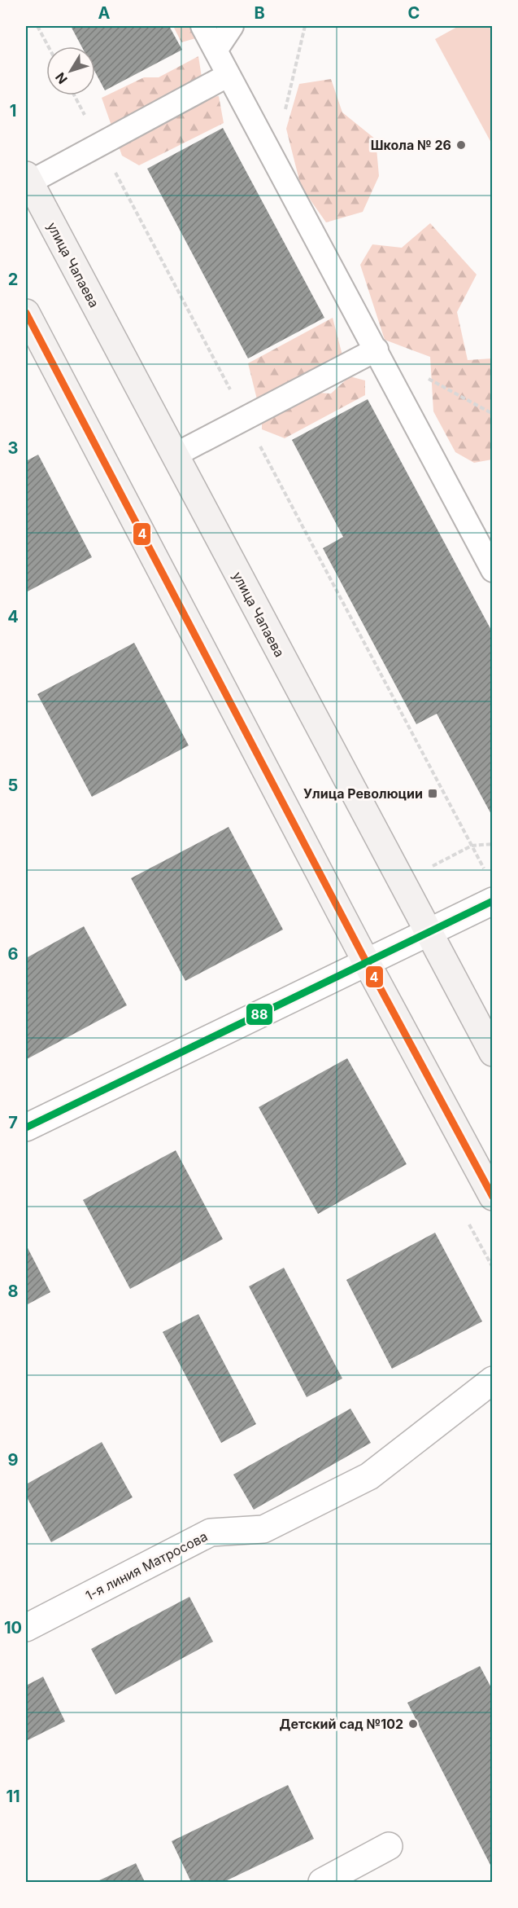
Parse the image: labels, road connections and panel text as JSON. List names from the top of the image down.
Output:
{
  "streets": {
    "street": ["улица Чапаева", "1-я линия Матросова"]
  },
  "places": {
    "other": ["Школа № 26", "Детский сад №102"],
    "transit": ["Улица Революции"]
  },
  "lines": ["transit line 4", "transit line 88"],
  "north": "bottom left",
  "grid": {
    "columns": ["A", "B", "C"],
    "rows": [
      "1",
      "2",
      "3",
      "4",
      "5",
      "6",
      "7",
      "8",
      "9",
      "10",
      "11"
    ]
  }
}
